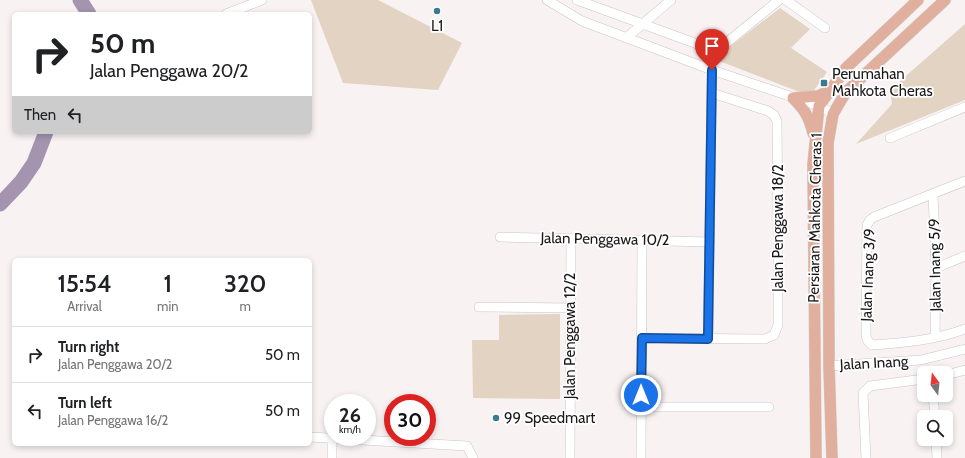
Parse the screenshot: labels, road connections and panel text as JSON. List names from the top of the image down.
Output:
{
  "streets": {
    "main road": ["Persiaran Mahkota Cheras 1"],
    "street": [
      "Jalan Penggawa 18/2",
      "Jalan Penggawa 10/2",
      "Jalan Inang 5/9",
      "Jalan Inang 3/9",
      "Jalan Penggawa 12/2",
      "Jalan Inang"
    ]
  },
  "crossings": [
    ["Persiaran Mahkota Cheras 1", "Jalan Inang"],
    ["Jalan Penggawa 10/2", "Jalan Penggawa 12/2"],
    ["Jalan Inang 5/9", "Jalan Inang 3/9"]
  ],
  "places": {
    "other": ["L1", "99 Speedmart"],
    "transit": ["Perumahan Mahkota Cheras"]
  },
  "north": "top",
  "page": {
    "turn": ["50 m", "Jalan Penggawa 20/2"],
    "then": "Then",
    "eta": [
      "15:54",
      "Arrival",
      "1",
      "min",
      "320",
      "m"
    ],
    "list": [
      {
        "name": "Turn right",
        "note": "Jalan Penggawa 20/2",
        "value": "50 m"
      },
      {
        "name": "Turn left",
        "note": "Jalan Penggawa 16/2",
        "value": "50 m"
      }
    ],
    "speed": "26 km/h",
    "limit": "30"
  }
}
